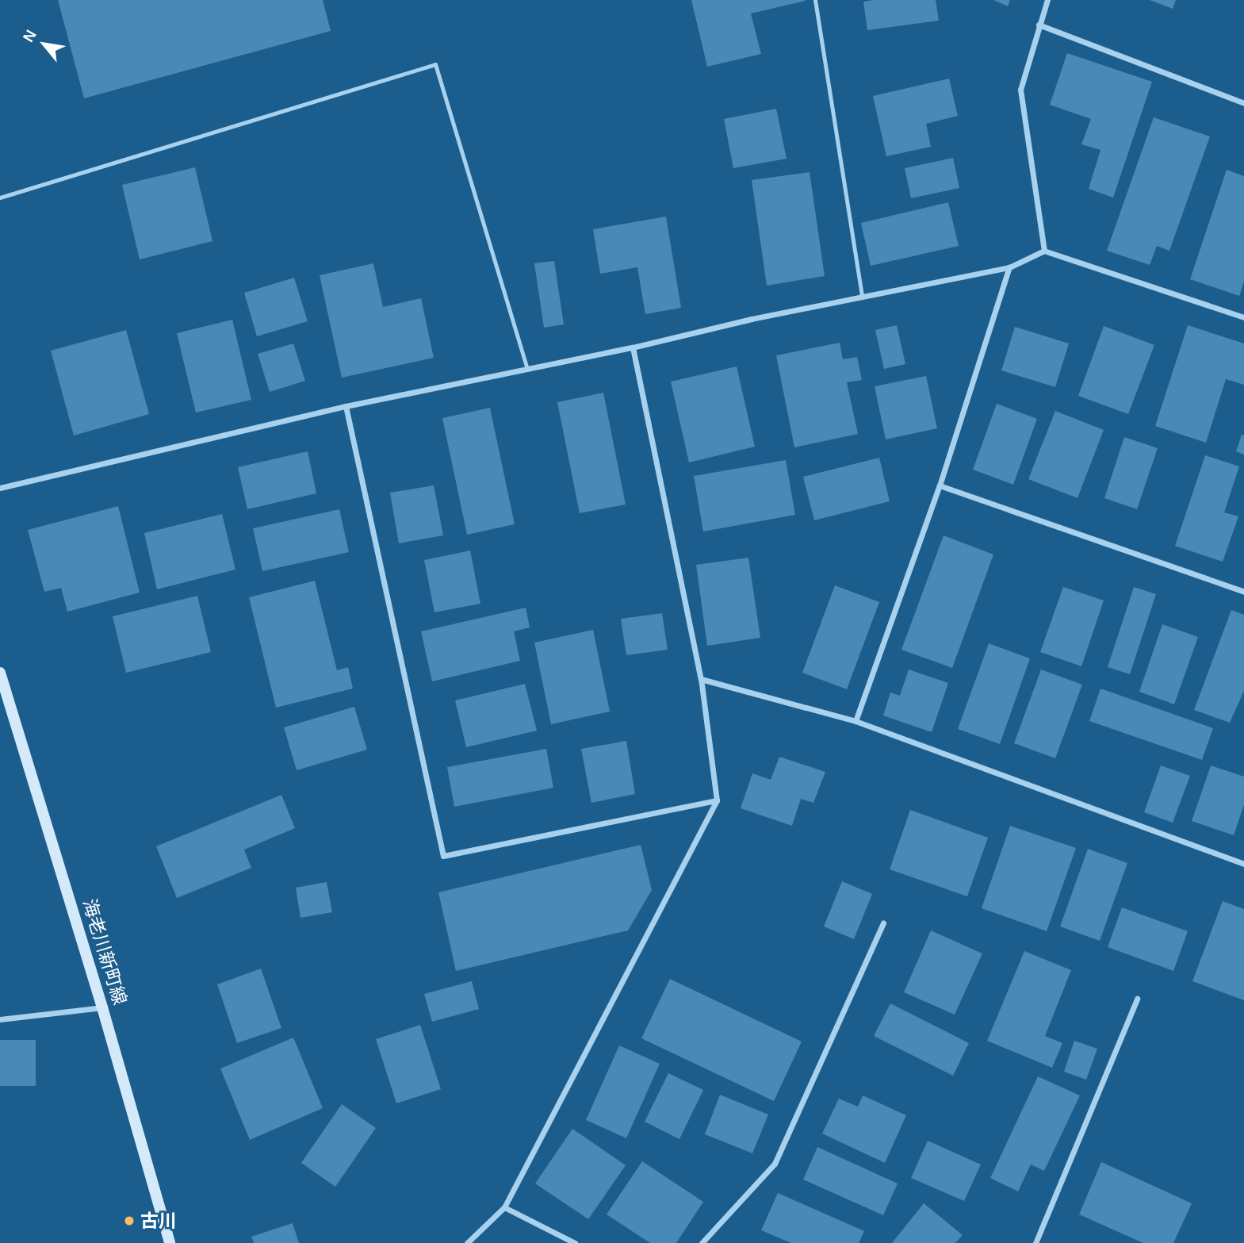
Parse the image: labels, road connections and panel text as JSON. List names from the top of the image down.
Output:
{
  "streets": {
    "main road": ["海老川新町線"]
  },
  "places": ["古川"],
  "north": "top left"
}
